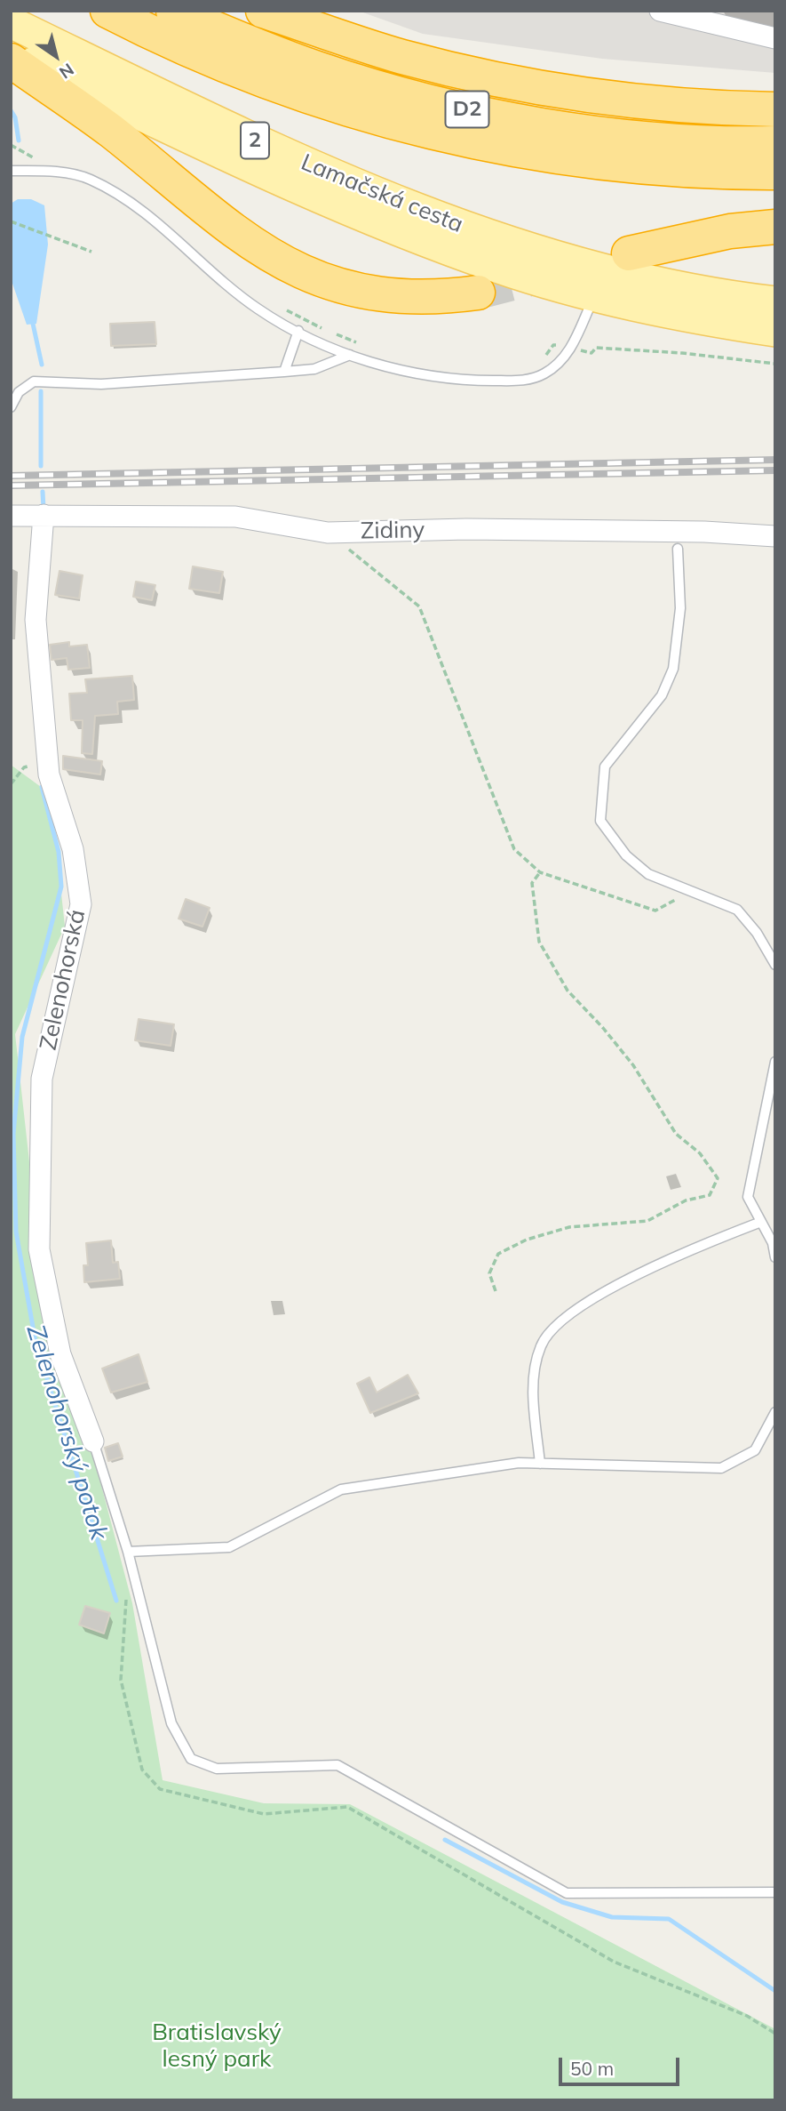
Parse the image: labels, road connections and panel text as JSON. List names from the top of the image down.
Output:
{
  "streets": {
    "highway": ["D2"],
    "main road": ["2", "Lamačská cesta"],
    "street": ["Zidiny", "Zelenohorská"]
  },
  "crossings": [
    ["Zidiny", "Zelenohorská"]
  ],
  "water": ["Zelenohorský potok"],
  "parks": ["Bratislavský lesný park"],
  "scale_bar": "50 m",
  "north": "bottom right"
}
